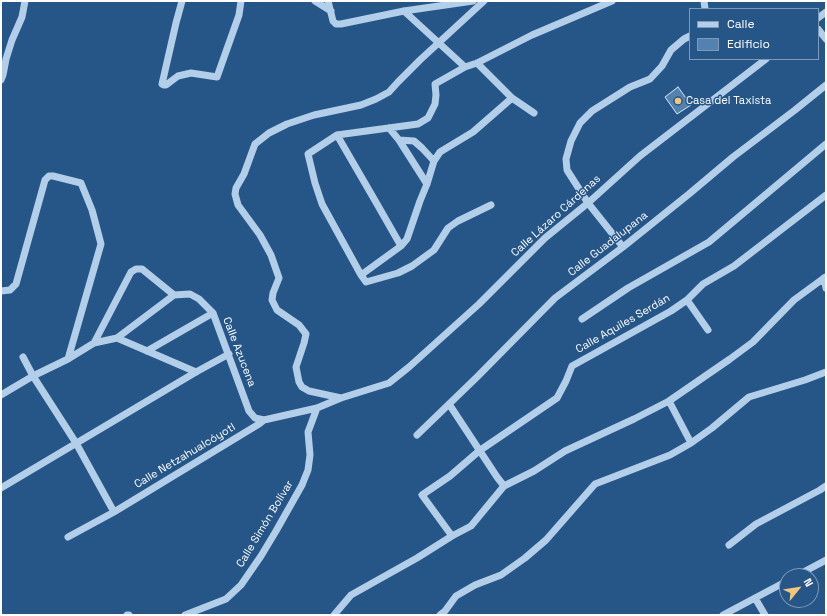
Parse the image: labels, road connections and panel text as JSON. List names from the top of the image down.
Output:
{
  "streets": {
    "street": [
      "Calle Lázaro Cárdenas",
      "Calle Guadalupana",
      "Calle Aquiles Serdán",
      "Calle Azucena",
      "Calle Netzahualcóyotl",
      "Calle Simón Bolívar"
    ]
  },
  "crossings": [
    ["Calle Lázaro Cárdenas", "Calle Netzahualcóyotl"],
    ["Calle Lázaro Cárdenas", "Calle Simón Bolívar"],
    ["Calle Azucena", "Calle Netzahualcóyotl"],
    ["Calle Netzahualcóyotl", "Calle Simón Bolívar"]
  ],
  "places": ["Casa del Taxista"],
  "legend": ["Calle", "Edificio"],
  "north": "top right"
}
